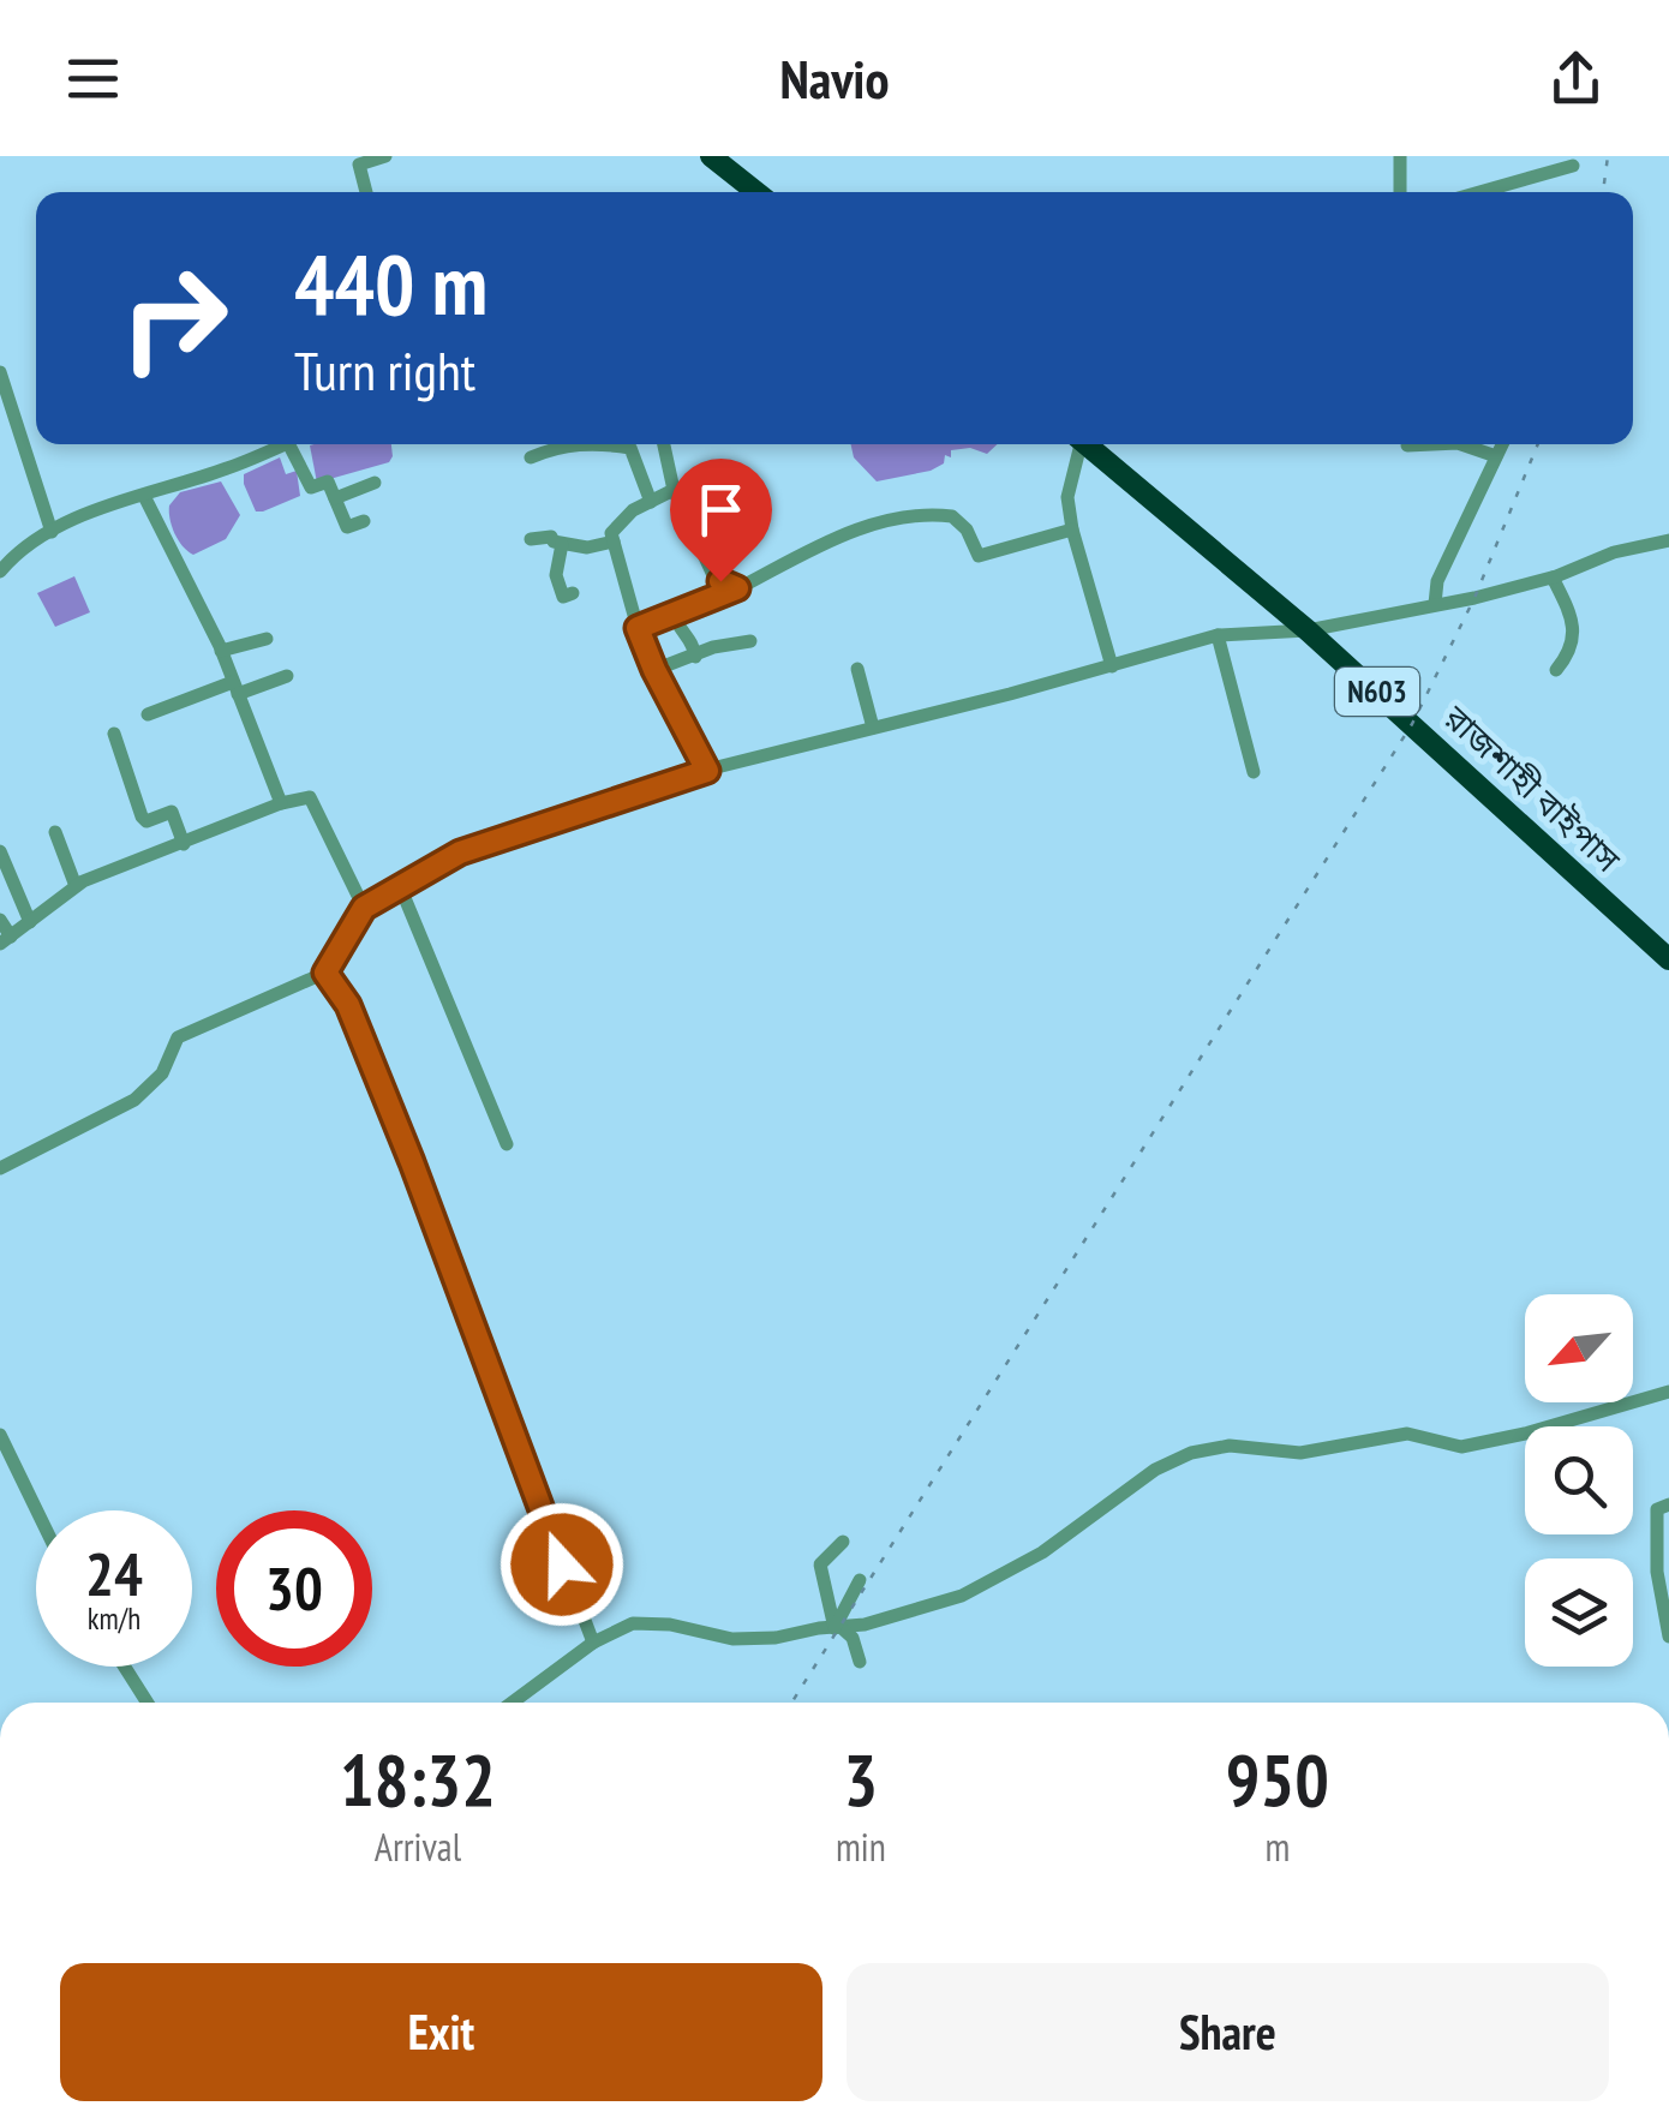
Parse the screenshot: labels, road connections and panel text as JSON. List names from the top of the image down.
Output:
{
  "streets": {
    "highway": ["N603", "রাজশাহী বাইপাস"]
  },
  "north": "bottom left",
  "page": {
    "header": "Navio",
    "turn": ["440 m", "Turn right"],
    "speed": "24 km/h",
    "limit": "30",
    "eta": [
      "18:32",
      "Arrival",
      "3",
      "min",
      "950",
      "m"
    ],
    "buttons": ["Exit", "Share"]
  }
}
